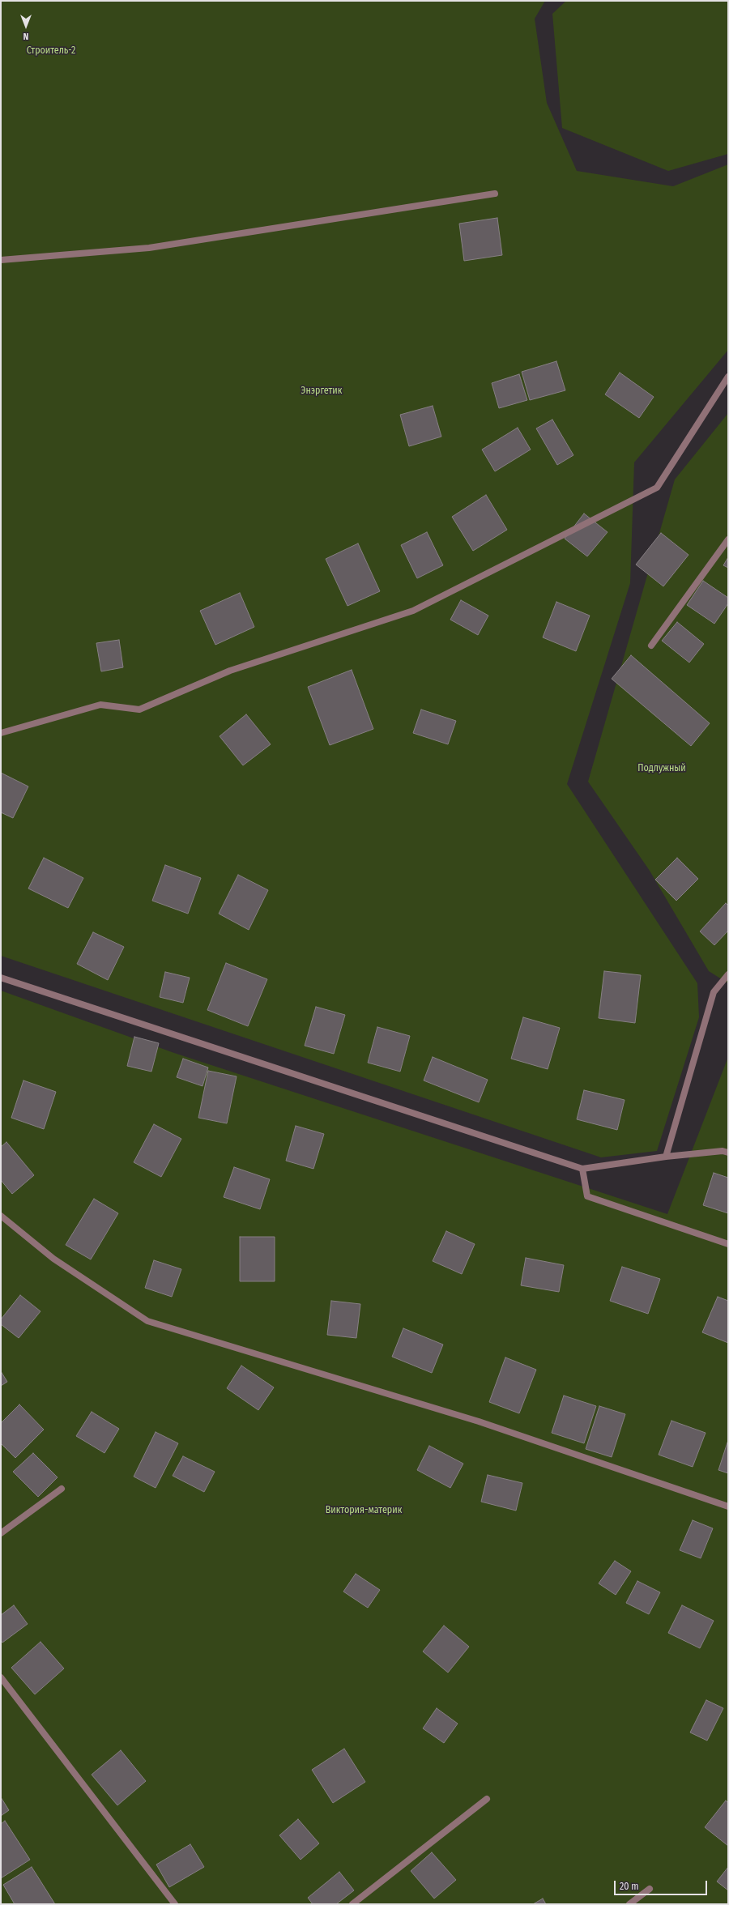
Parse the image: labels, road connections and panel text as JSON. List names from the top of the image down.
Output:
{
  "parks": [
    "Строитель-2",
    "Энэргетик",
    "Подлужный",
    "Виктория-материк"
  ],
  "scale_bar": "20 m",
  "north": "bottom"
}
